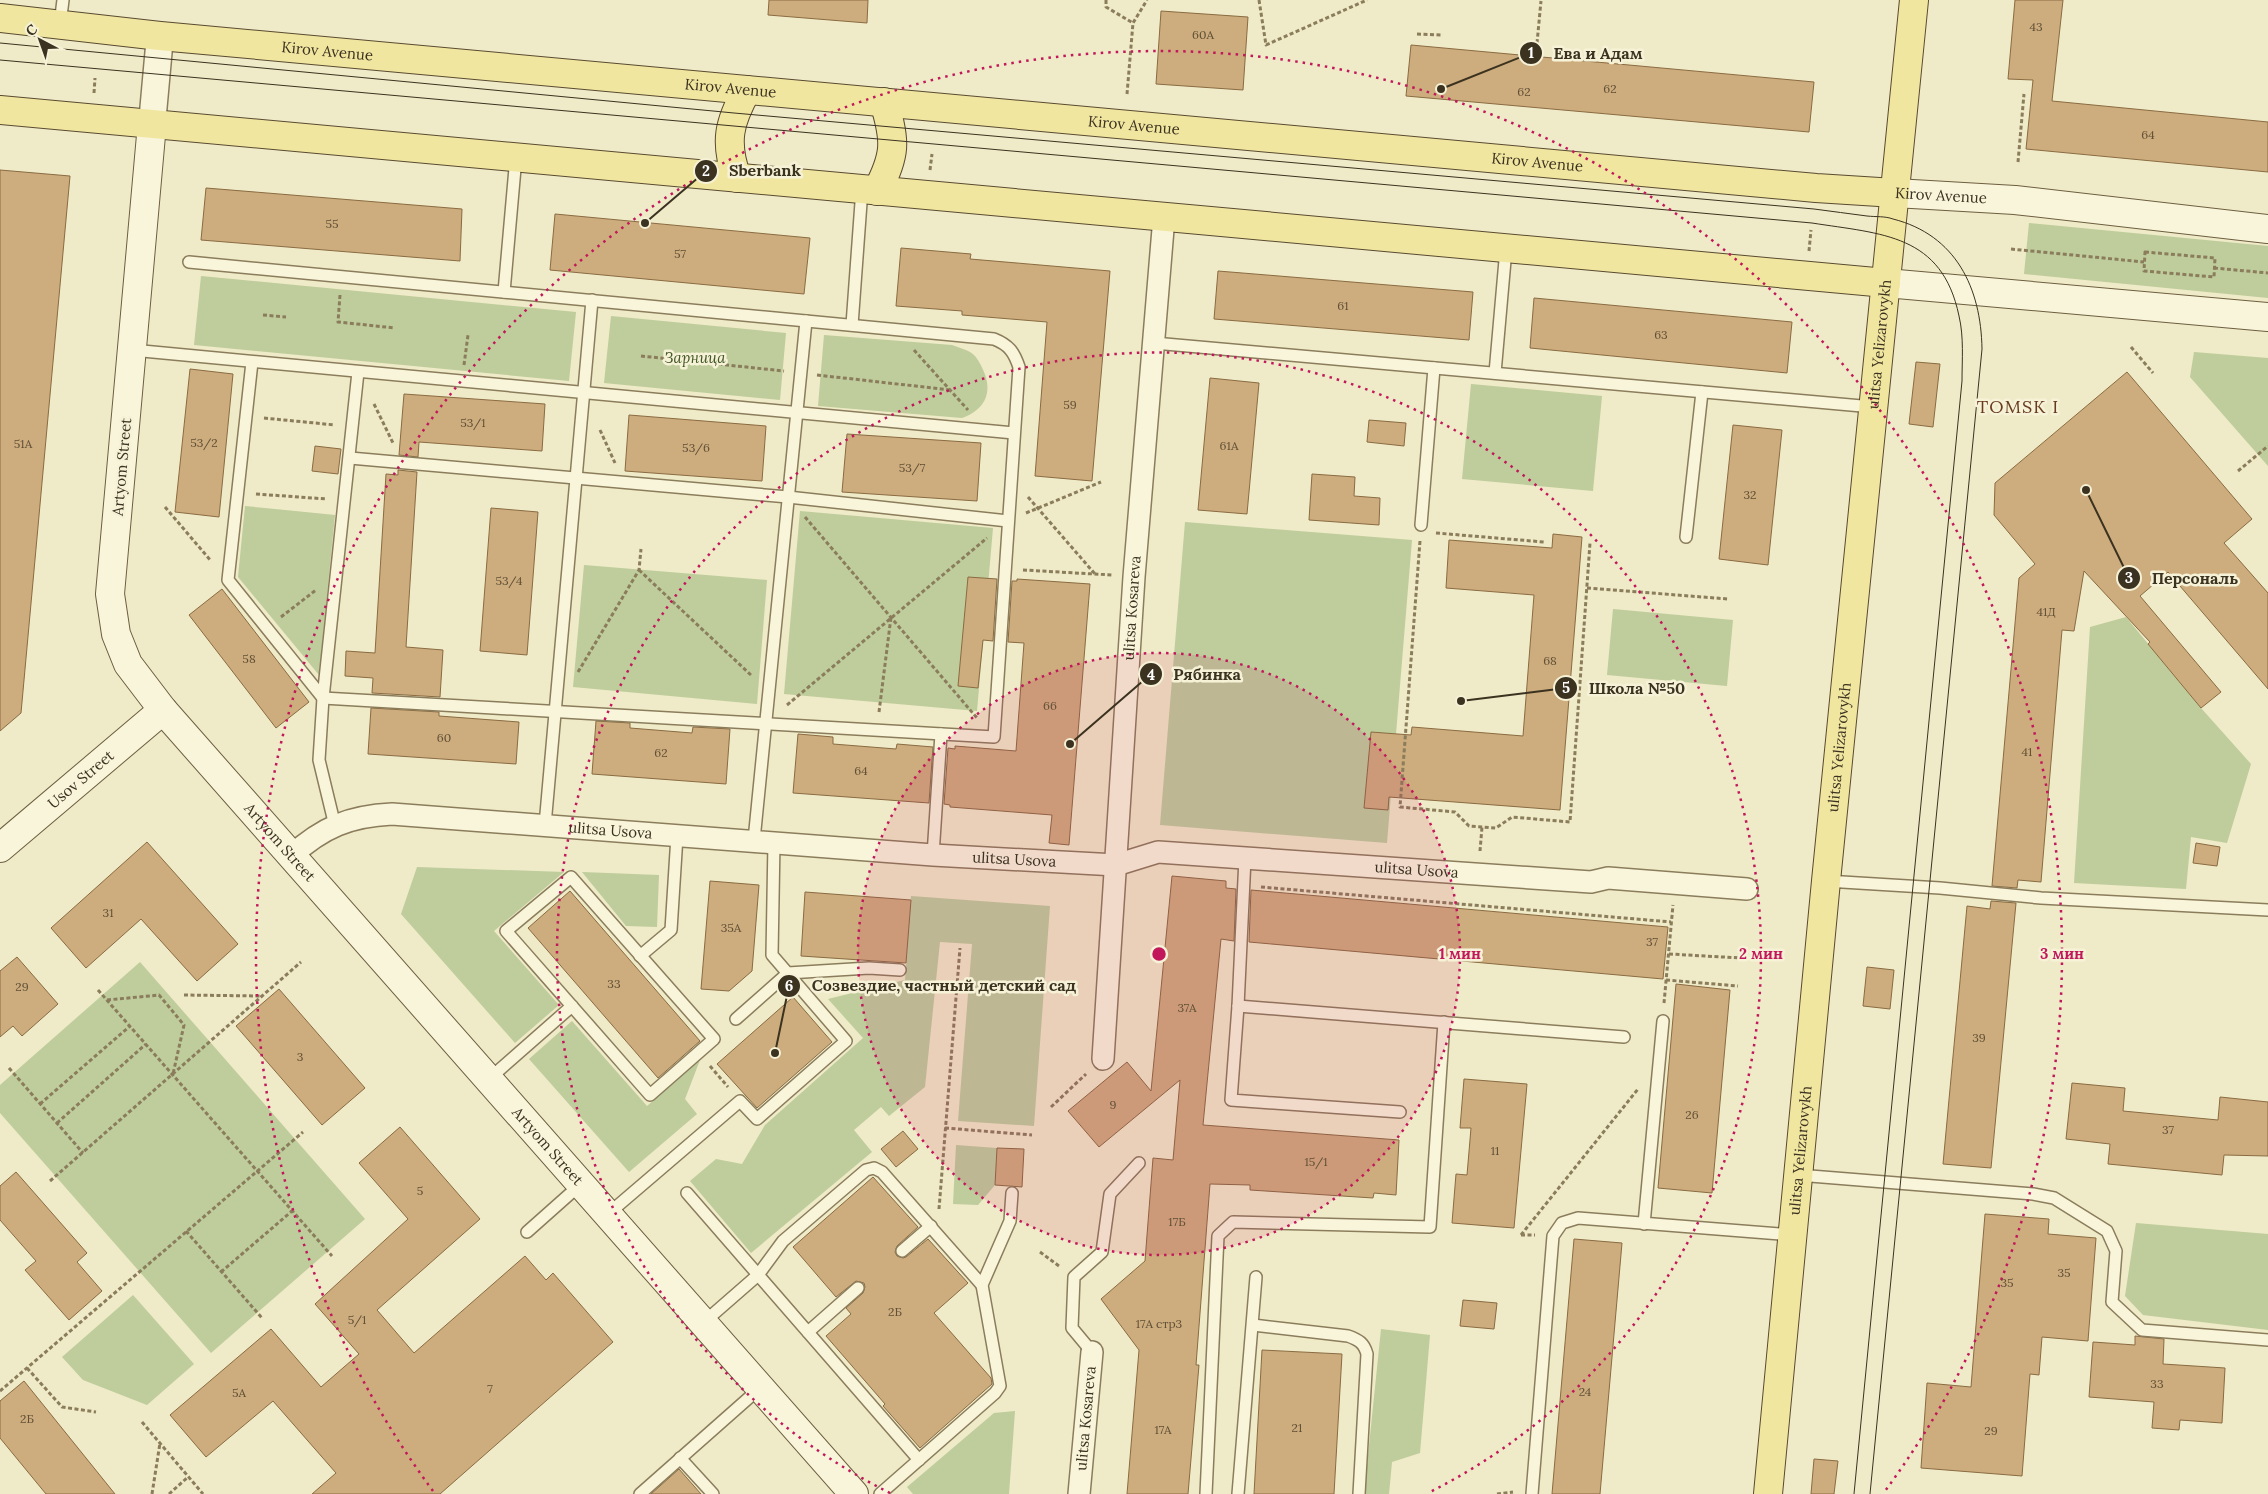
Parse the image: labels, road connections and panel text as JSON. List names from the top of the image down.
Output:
{
  "streets": {
    "main road": [
      "Kirov Avenue",
      "ulitsa Yelizarovykh",
      "Artyom Street",
      "Usov Street"
    ],
    "street": ["ulitsa Kosareva", "ulitsa Usova"]
  },
  "crossings": [
    ["Kirov Avenue", "ulitsa Yelizarovykh"],
    ["Kirov Avenue", "Artyom Street"],
    ["Artyom Street", "Usov Street"],
    ["Artyom Street", "ulitsa Usova"],
    ["ulitsa Kosareva", "ulitsa Usova"]
  ],
  "districts": ["TOMSK I"],
  "parks": ["Зарница"],
  "places": [
    "Ева и Адам",
    "Sberbank",
    "Персональ",
    "Школа №50",
    "Рябинка",
    "Созвездие, частный детский сад"
  ],
  "house_numbers": [
    "43",
    "60А",
    "62",
    "62",
    "64",
    "55",
    "57",
    "61",
    "63",
    "59",
    "53/1",
    "53/2",
    "51А",
    "61А",
    "53/6",
    "53/7",
    "32",
    "53/4",
    "41Д",
    "58",
    "68",
    "66",
    "60",
    "41",
    "62",
    "64",
    "31",
    "35А",
    "37",
    "33",
    "29",
    "37А",
    "39",
    "3",
    "9",
    "26",
    "37",
    "11",
    "15/1",
    "5",
    "17Б",
    "35",
    "35",
    "2Б",
    "5/1",
    "17А стр3",
    "33",
    "7",
    "24",
    "5А",
    "2Б",
    "21",
    "17А",
    "29"
  ],
  "north": "top left",
  "rings": ["1 мин", "2 мин", "3 мин"]
}
